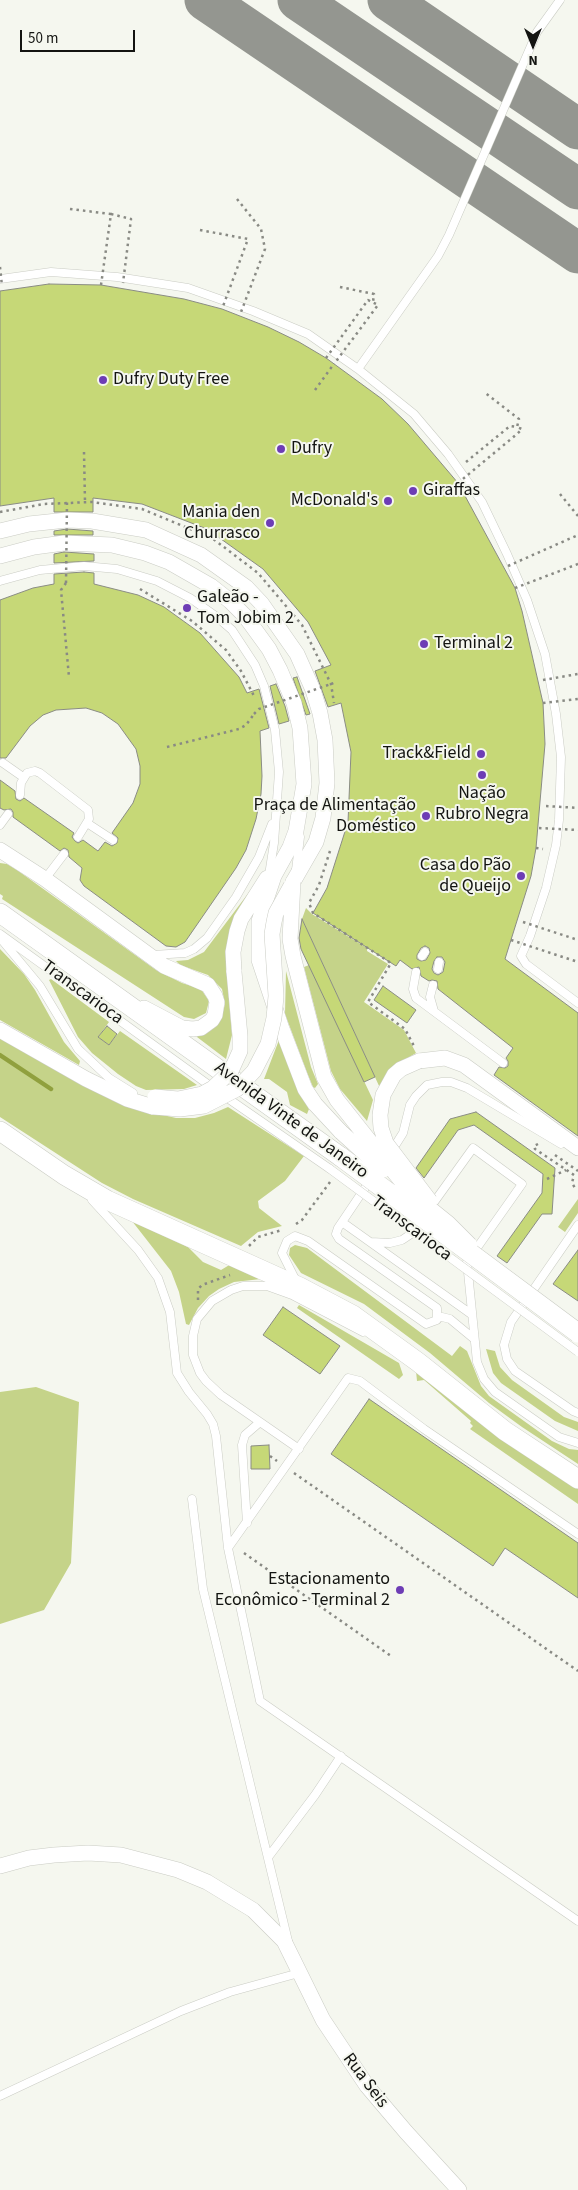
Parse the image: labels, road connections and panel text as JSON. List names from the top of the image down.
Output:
{
  "streets": {
    "street": ["Avenida Vinte de Janeiro", "Rua Seis"],
    "lane": ["Transcarioca"]
  },
  "crossings": [
    ["Transcarioca", "Avenida Vinte de Janeiro"]
  ],
  "places": [
    "Dufry Duty Free",
    "Dufry",
    "Giraffas",
    "McDonald's",
    "Mania den Churrasco",
    "Galeão - Tom Jobim 2",
    "Terminal 2",
    "Track&Field",
    "Nação Rubro Negra",
    "Praça de Alimentação Doméstico",
    "Casa do Pão de Queijo",
    "Estacionamento Econômico - Terminal 2"
  ],
  "scale_bar": "50 m",
  "north": "bottom"
}
